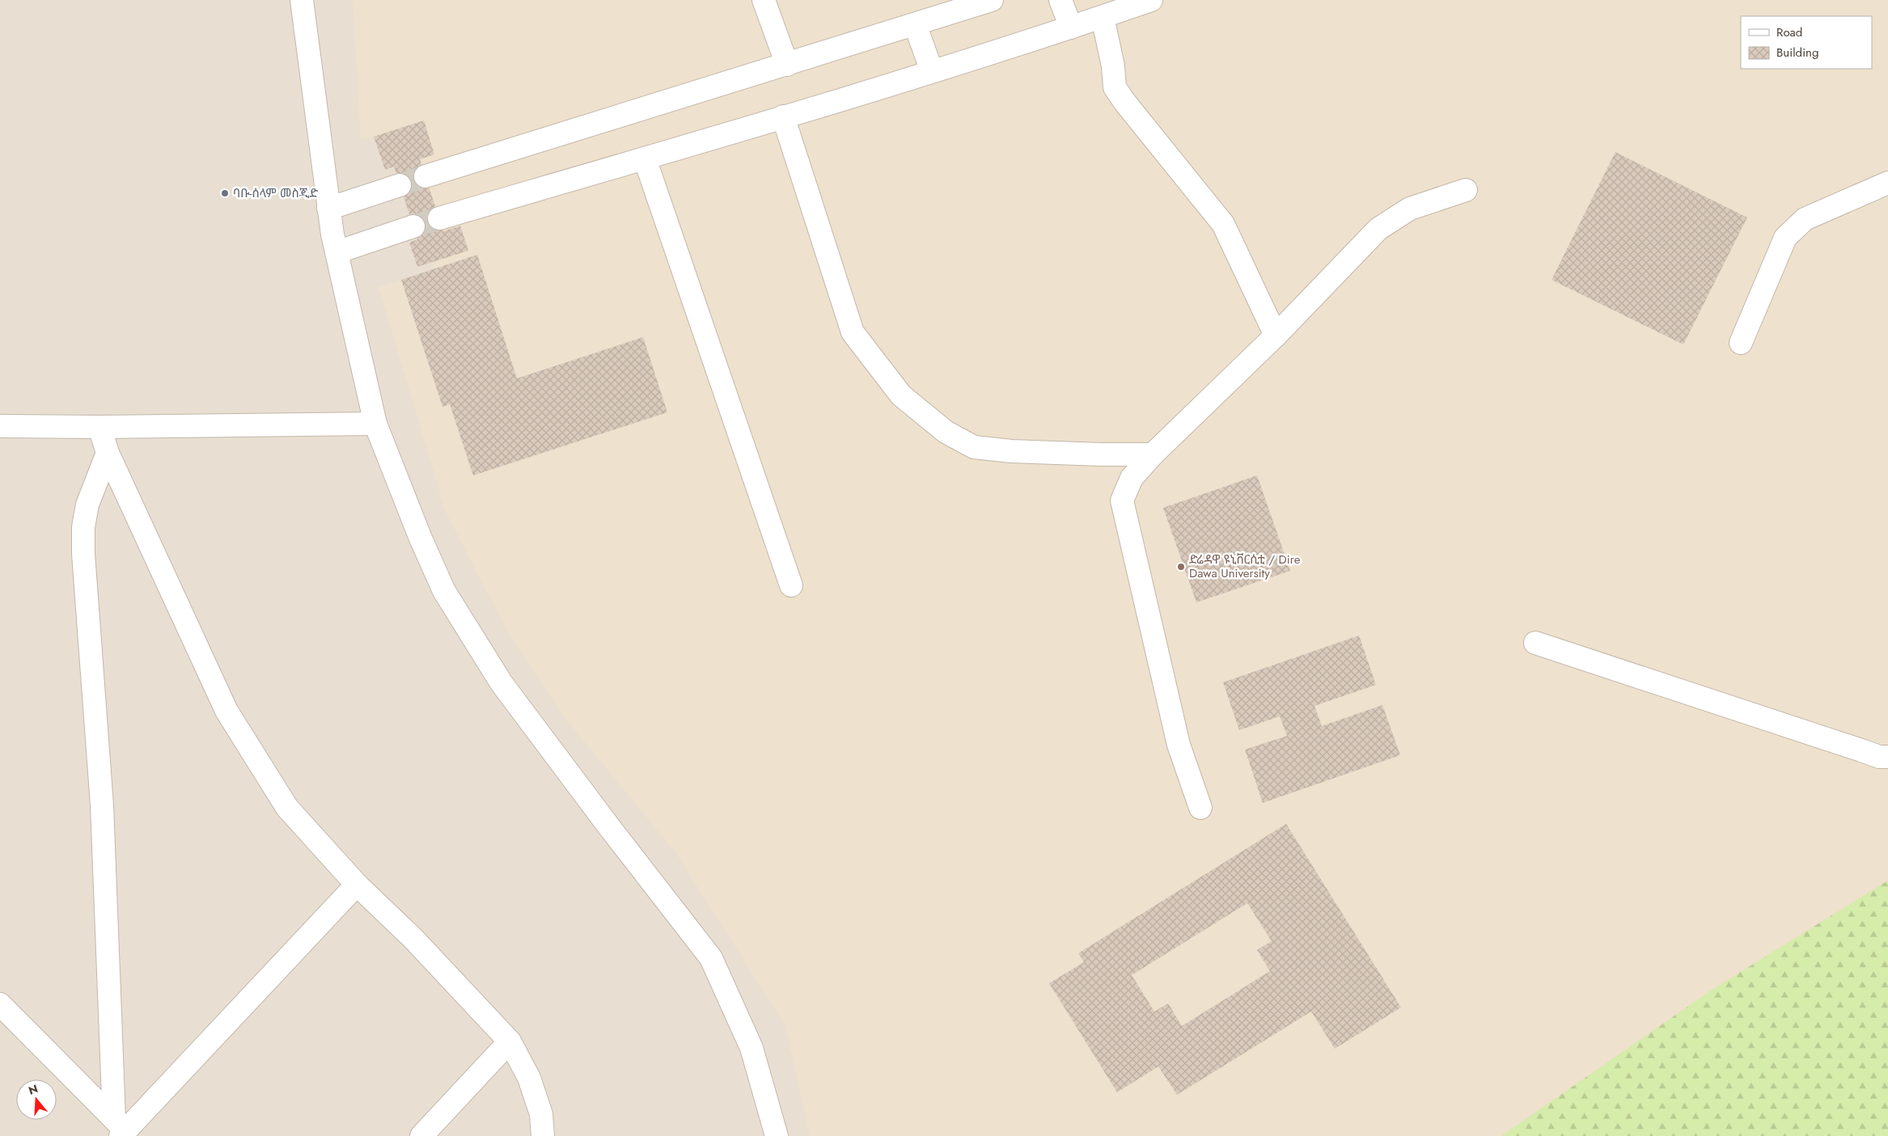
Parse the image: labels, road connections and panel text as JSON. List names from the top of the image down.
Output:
{
  "places": ["ባቡ-ሰላም መስጂድ", "ድሬዳዋ ዩኒቨርሲቲ / Dire Dawa University"],
  "legend": ["Road", "Building"],
  "north": "top"
}
